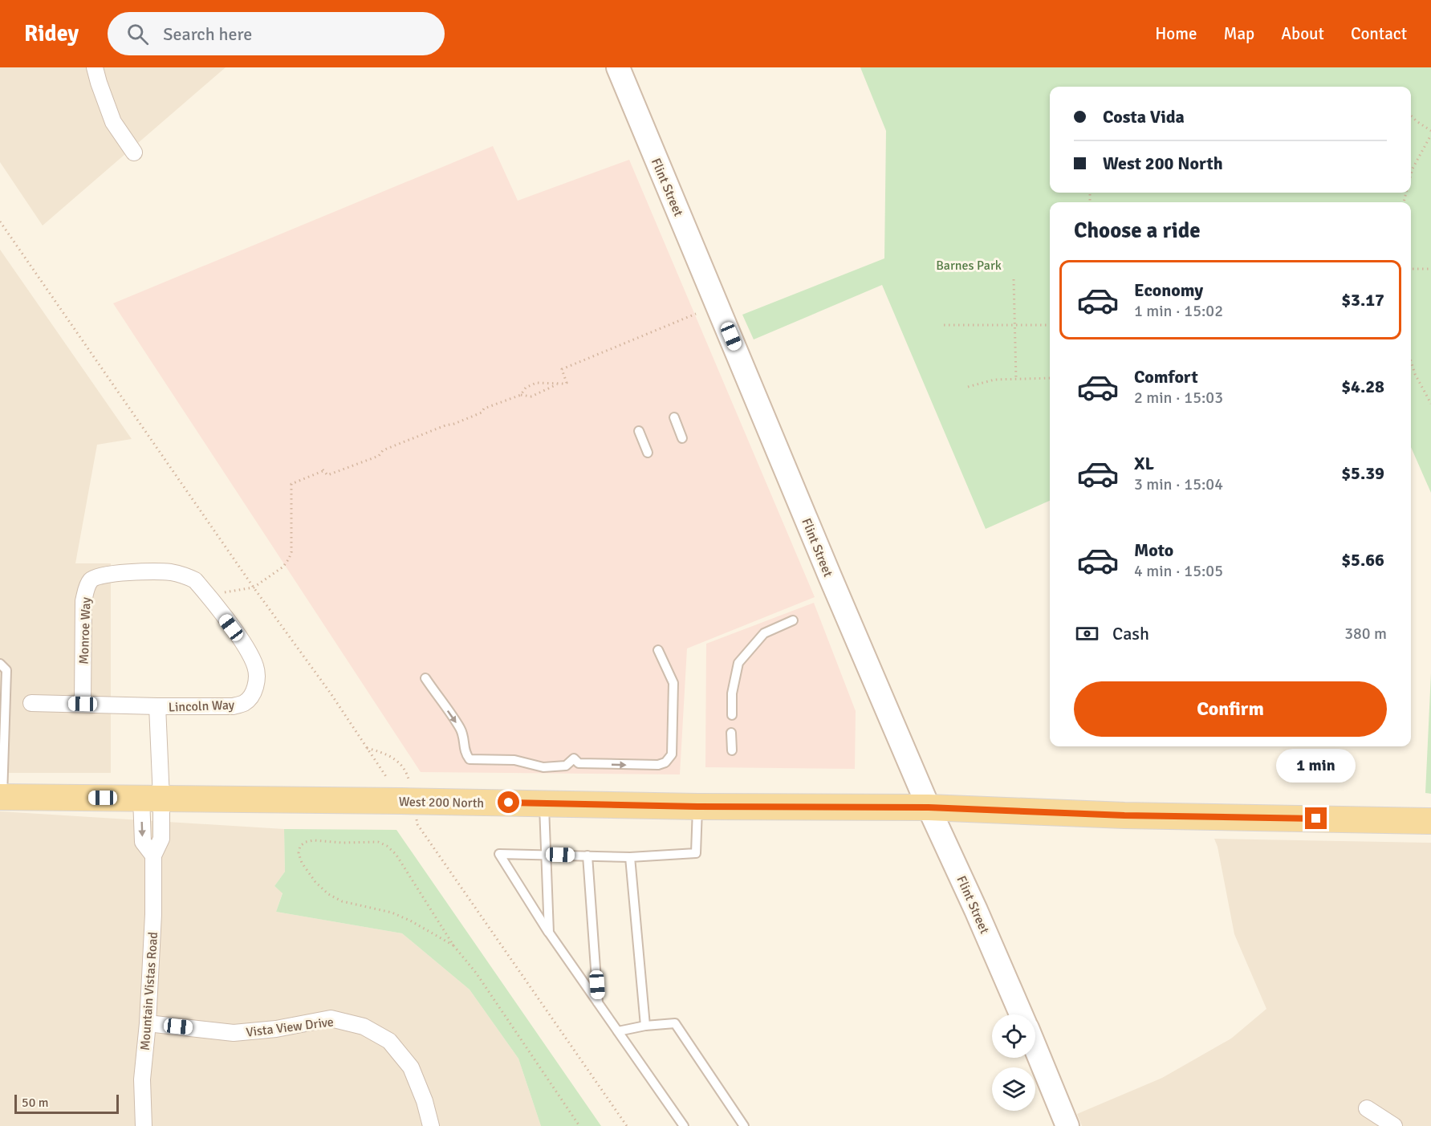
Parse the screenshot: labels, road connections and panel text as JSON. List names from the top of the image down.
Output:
{
  "streets": {
    "main road": ["West 200 North"],
    "street": [
      "Flint Street",
      "Monroe Way",
      "Lincoln Way",
      "Mountain Vistas Road",
      "Vista View Drive"
    ]
  },
  "crossings": [
    ["Flint Street", "West 200 North"],
    ["Monroe Way", "Lincoln Way"],
    ["Lincoln Way", "West 200 North"],
    ["Lincoln Way", "Mountain Vistas Road"],
    ["West 200 North", "Mountain Vistas Road"],
    ["Mountain Vistas Road", "Vista View Drive"]
  ],
  "parks": ["Barnes Park"],
  "scale_bar": "50 m",
  "page": {
    "header": "Ridey",
    "search": "Search here",
    "nav": [
      "Home",
      "Map",
      "About",
      "Contact"
    ],
    "banner": ["Costa Vida", "West 200 North"],
    "heading": "Choose a ride",
    "list": [
      {
        "name": "Economy",
        "note": "1 min · 15:02",
        "value": "$3.17"
      },
      {
        "name": "Comfort",
        "note": "2 min · 15:03",
        "value": "$4.28"
      },
      {
        "name": "XL",
        "note": "3 min · 15:04",
        "value": "$5.39"
      },
      {
        "name": "Moto",
        "note": "4 min · 15:05",
        "value": "$5.66"
      }
    ],
    "pay": ["Cash", "380 m"],
    "buttons": "Confirm",
    "bubble": "1 min",
    "scale": "50 m"
  }
}
